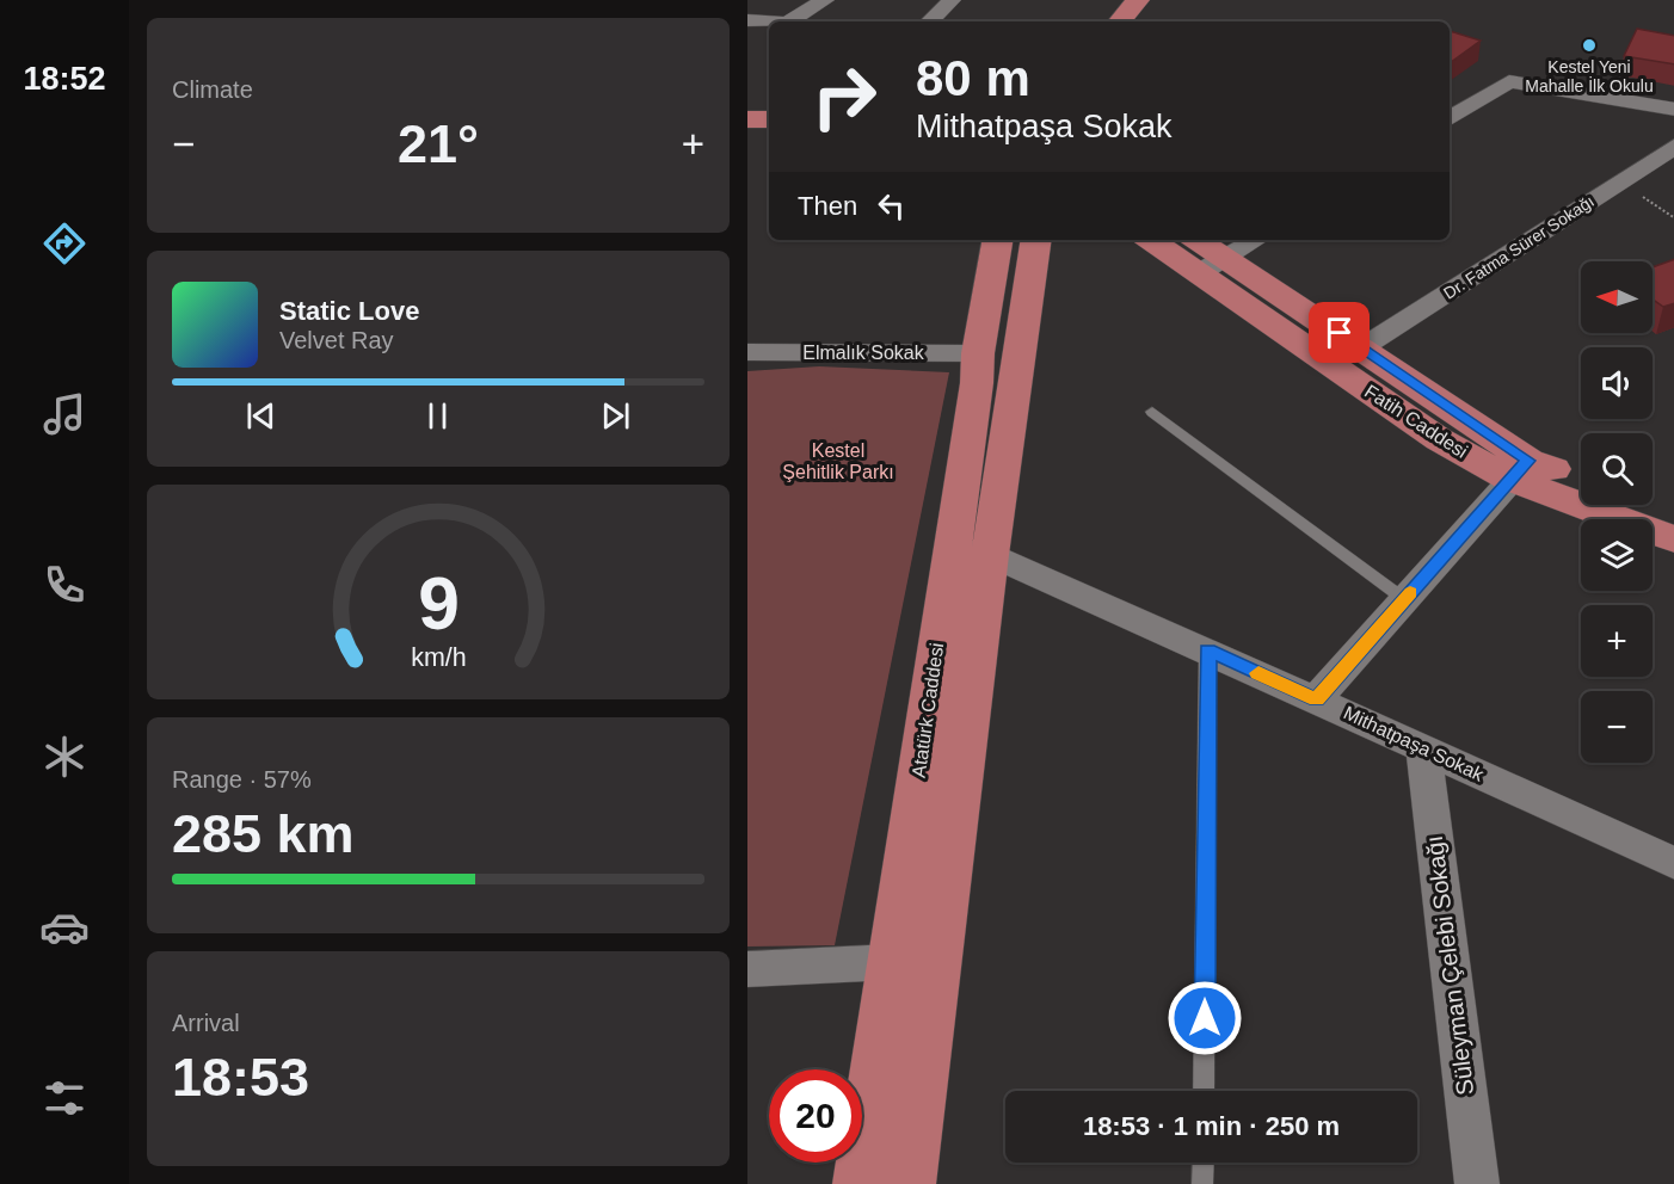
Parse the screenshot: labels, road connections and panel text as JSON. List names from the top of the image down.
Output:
{
  "streets": {
    "main road": ["Fatih Caddesi", "Atatürk Caddesi"],
    "street": [
      "Dr. Fatma Sürer Sokağı",
      "Elmalık Sokak",
      "Mithatpaşa Sokak",
      "Süleyman Çelebi Sokağı"
    ]
  },
  "crossings": [
    ["Dr. Fatma Sürer Sokağı", "Fatih Caddesi"],
    ["Elmalık Sokak", "Atatürk Caddesi"],
    ["Atatürk Caddesi", "Mithatpaşa Sokak"],
    ["Mithatpaşa Sokak", "Süleyman Çelebi Sokağı"]
  ],
  "parks": ["Kestel Şehitlik Parkı"],
  "places": ["Kestel Yeni Mahalle İlk Okulu"],
  "north": "left",
  "page": {
    "tabs": "18:52",
    "tile": [
      "Climate",
      ["Range · 57%", "285 km"],
      ["Arrival", "18:53"]
    ],
    "turn": ["80 m", "Mithatpaşa Sokak"],
    "heat": ["−", "21°", "+"],
    "then": "Then",
    "map_buttons": ["+", "−"],
    "song": ["Static Love", "Velvet Ray"],
    "limit": "20",
    "trip": "18:53 · 1 min · 250 m",
    "gauge": ["9", "km/h"]
  }
}
